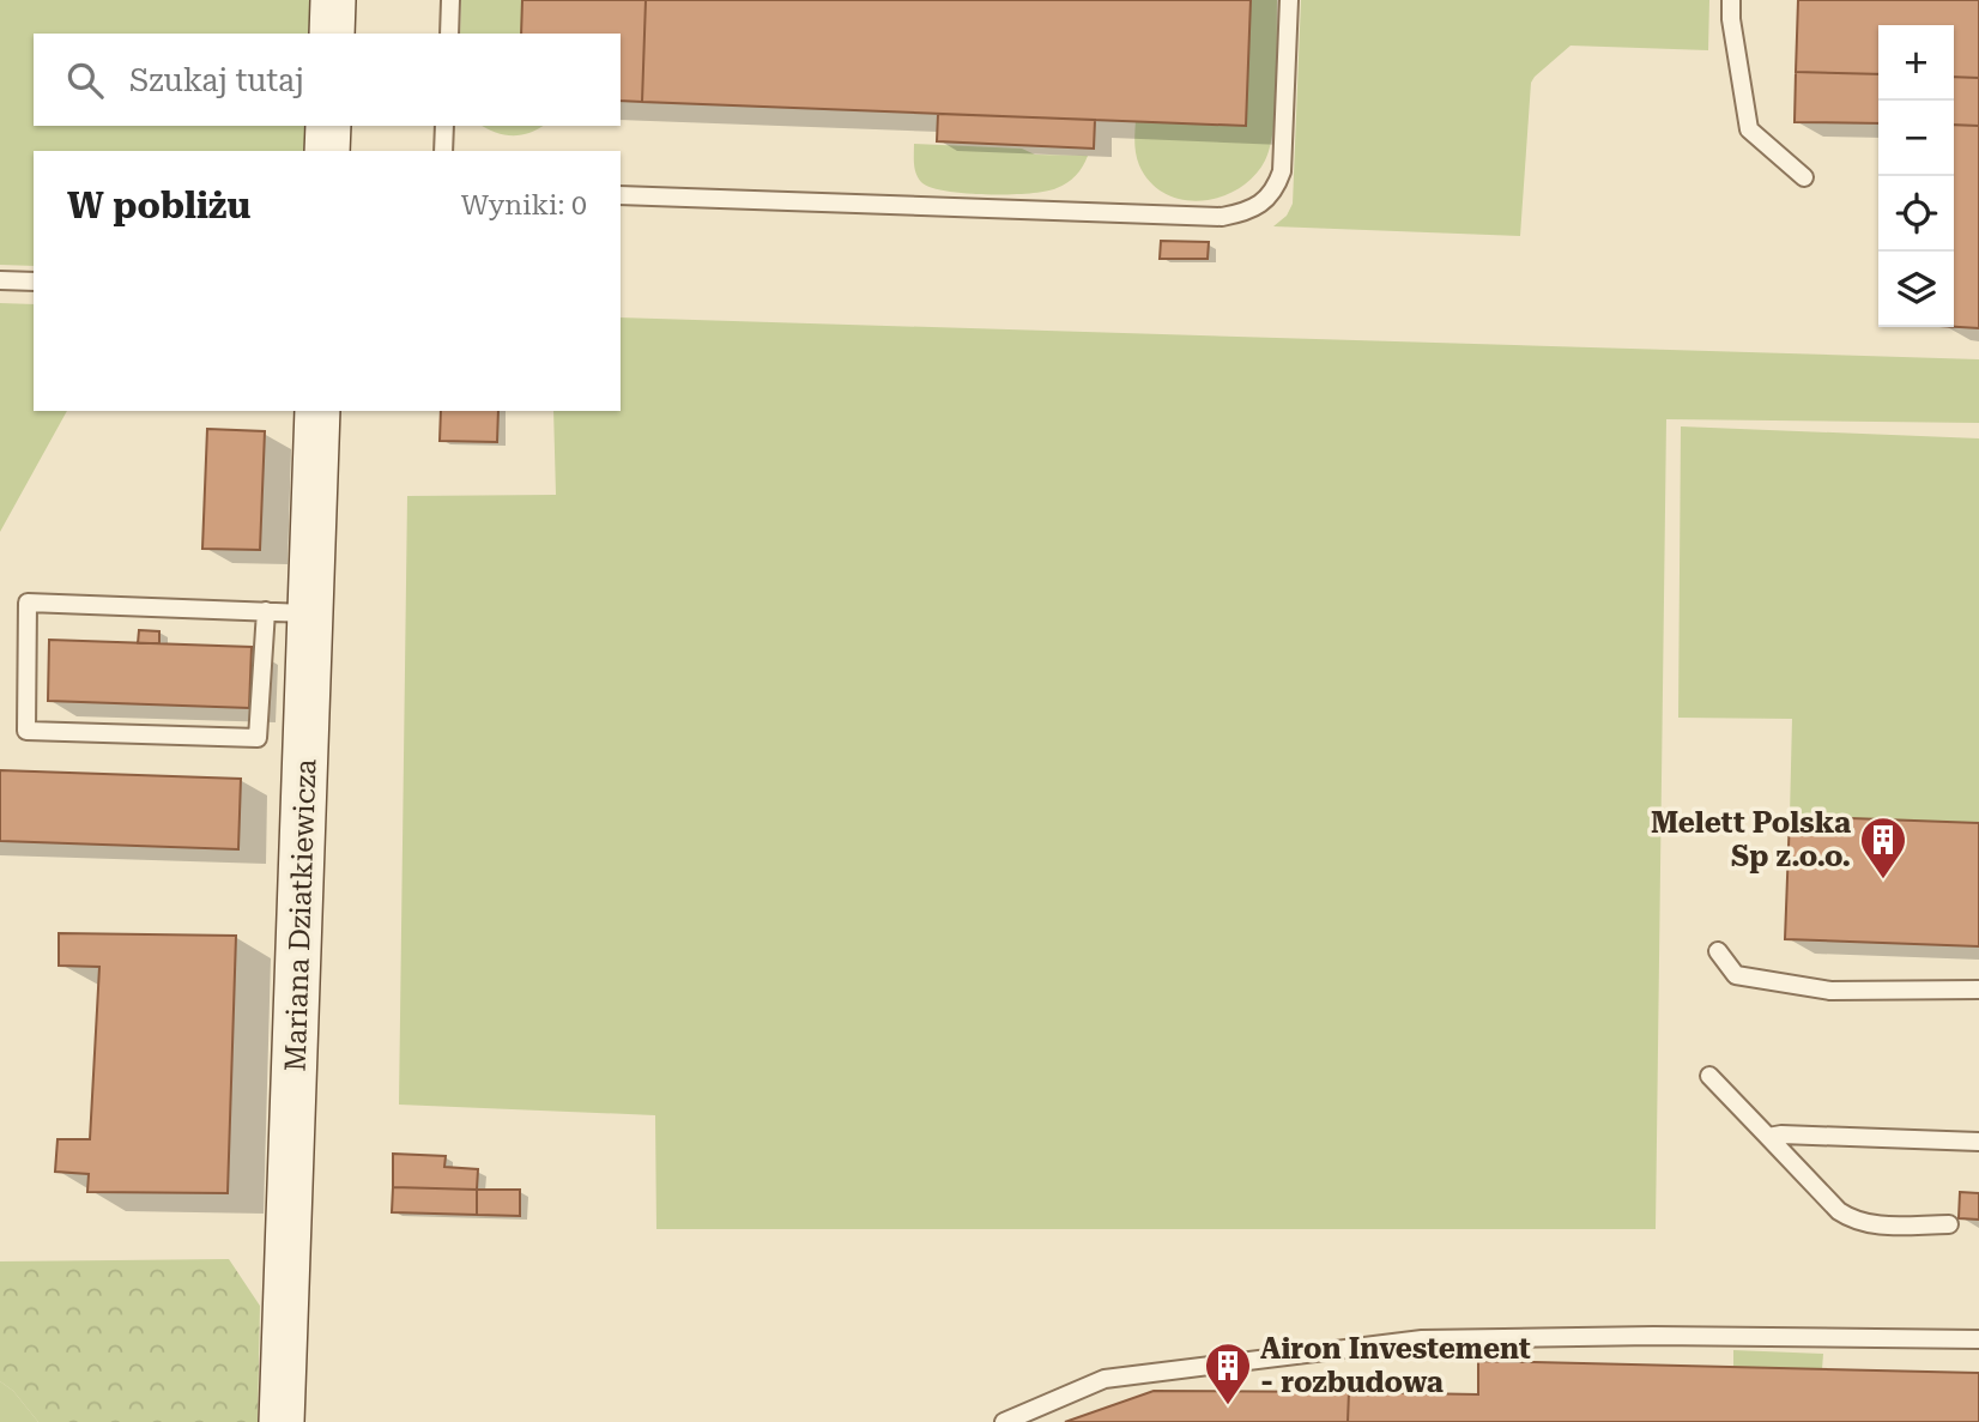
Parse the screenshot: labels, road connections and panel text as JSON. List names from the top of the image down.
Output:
{
  "streets": {
    "street": ["Mariana Dziatkiewicza"]
  },
  "places": {
    "building": ["Melett Polska Sp z.o.o.", "Airon Investement - rozbudowa"]
  },
  "page": {
    "map_buttons": ["+", "−"],
    "search": "Szukaj tutaj",
    "heading": ["W pobliżu", "Wyniki: 0"]
  }
}
